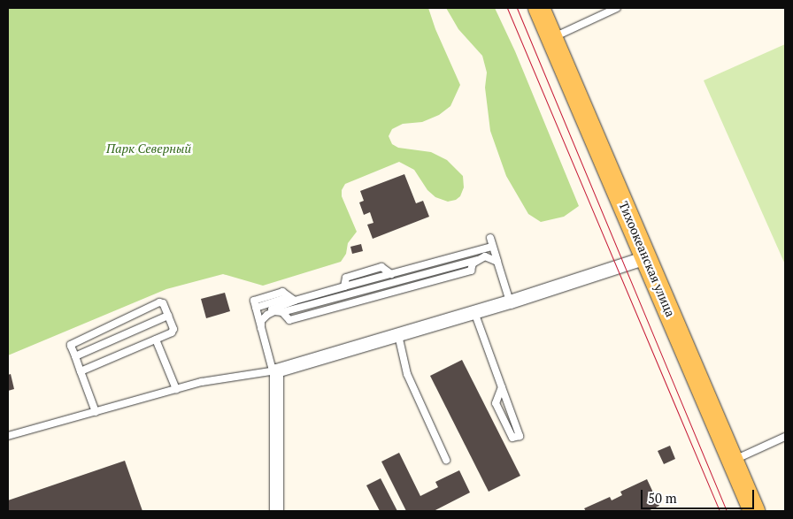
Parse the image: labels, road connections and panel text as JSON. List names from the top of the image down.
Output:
{
  "streets": {
    "main road": ["Тихоокеанская улица"]
  },
  "parks": ["Парк Северный"],
  "scale_bar": "50 m"
}
